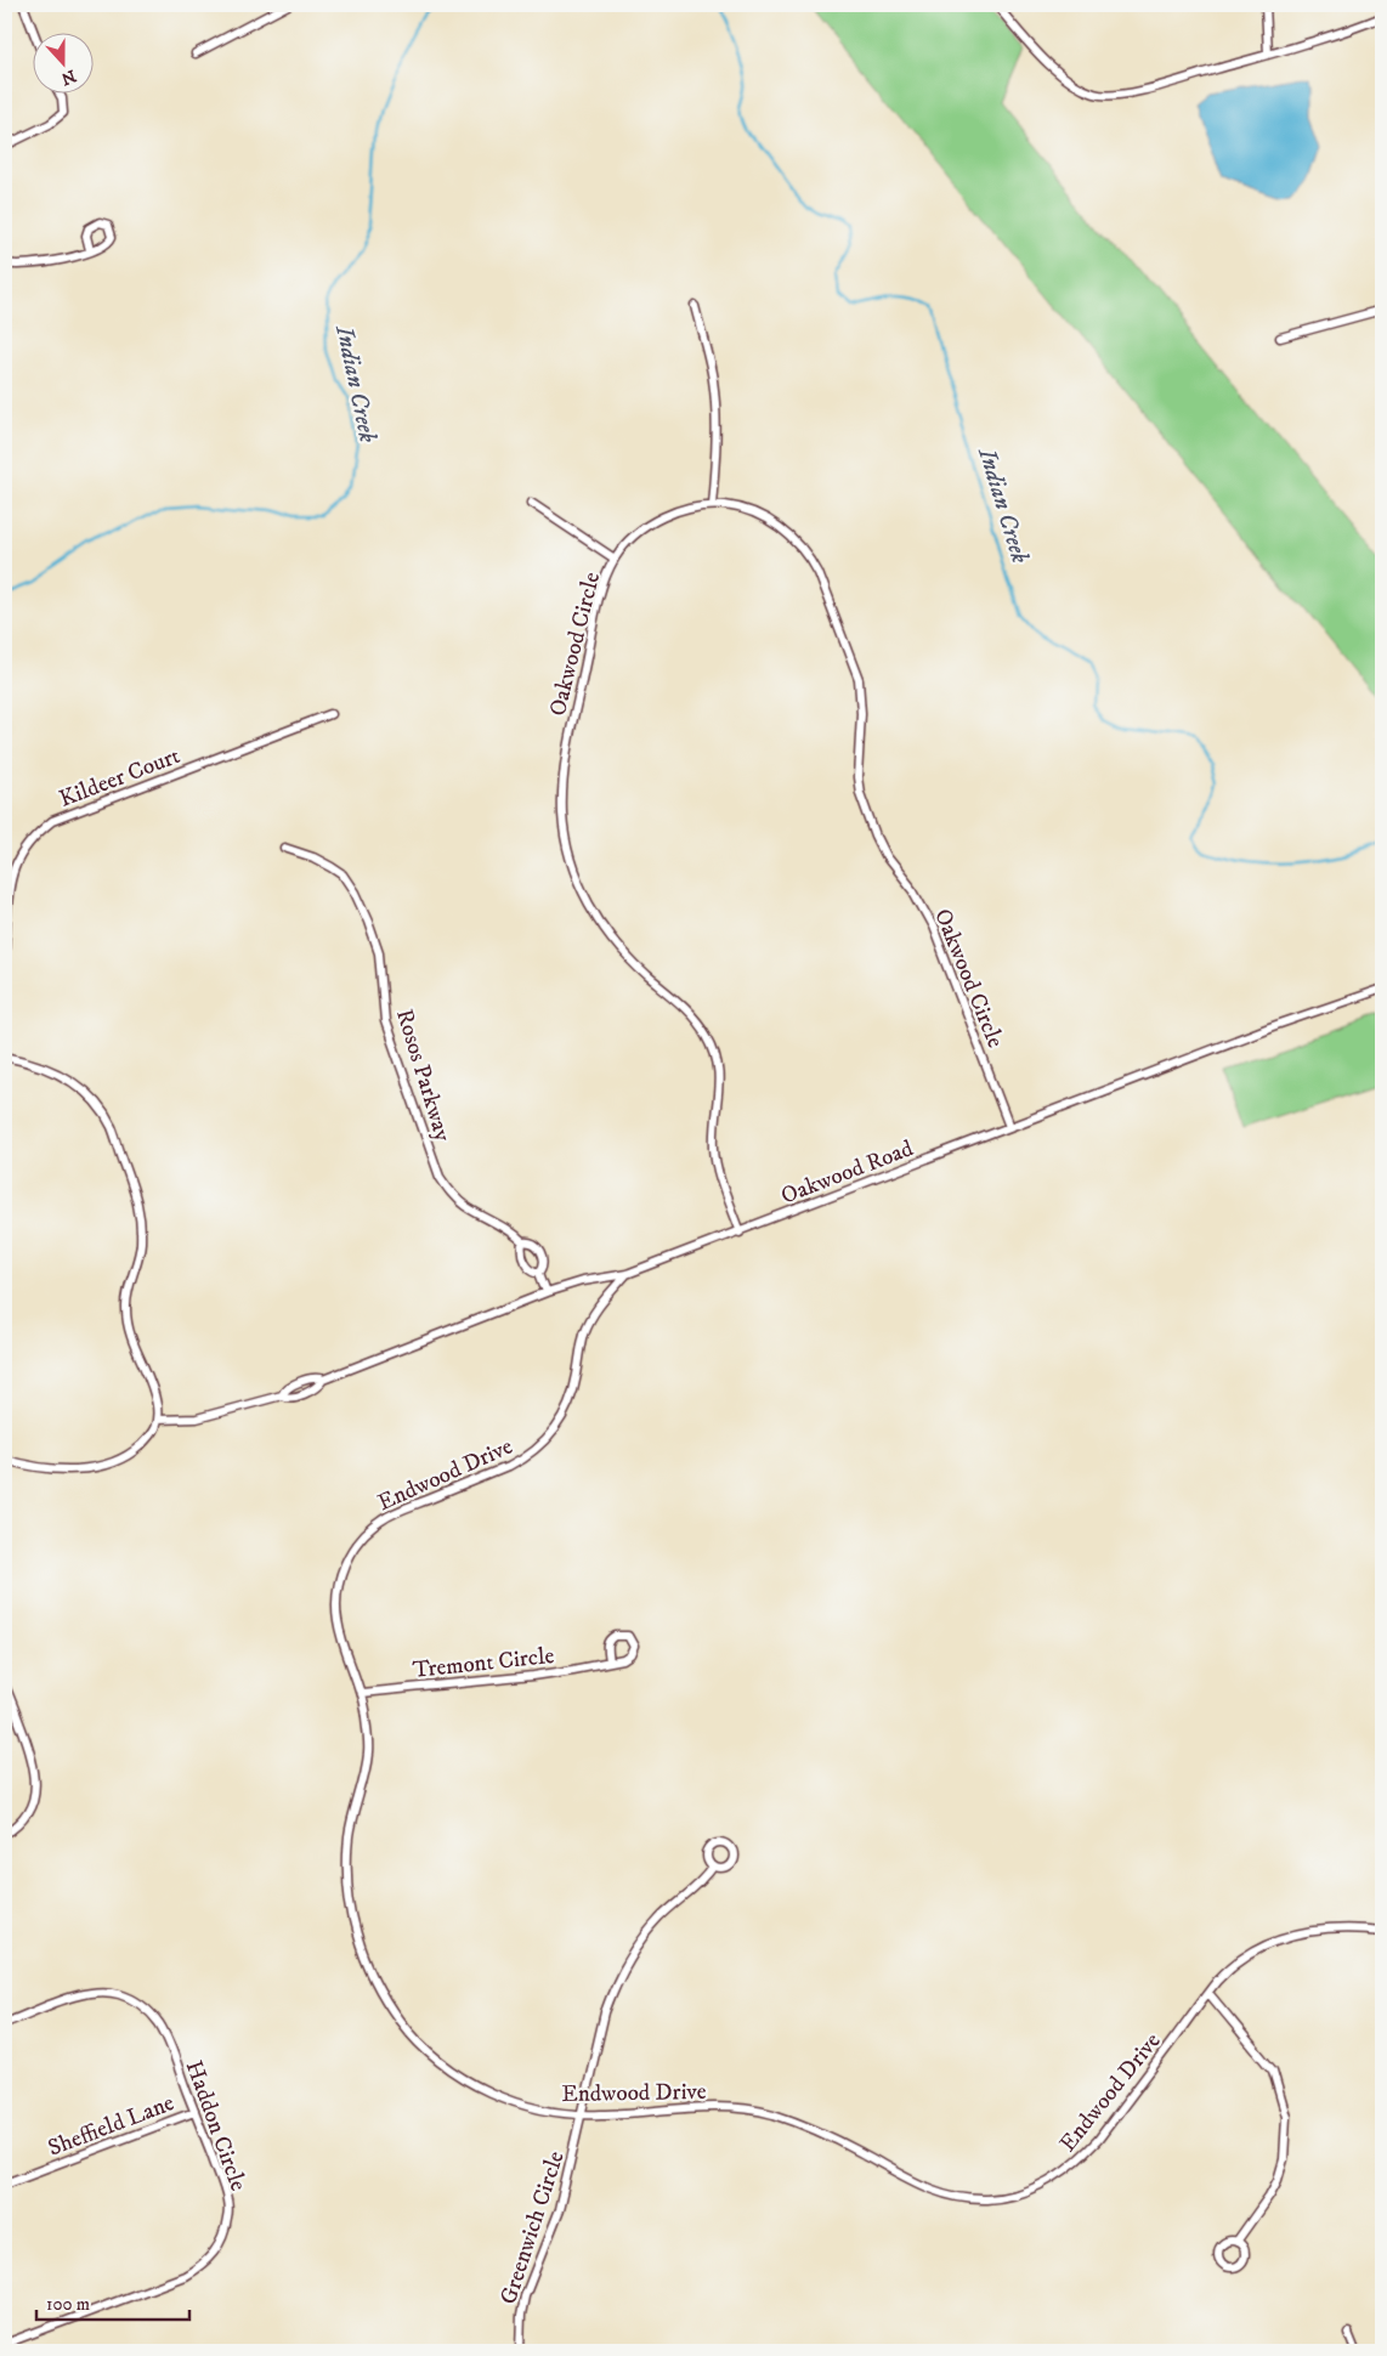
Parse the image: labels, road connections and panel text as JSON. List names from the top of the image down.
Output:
{
  "streets": {
    "street": [
      "Oakwood Circle",
      "Kildeer Court",
      "Rosos Parkway",
      "Oakwood Road",
      "Endwood Drive",
      "Tremont Circle",
      "Sheffield Lane",
      "Haddon Circle",
      "Greenwich Circle"
    ]
  },
  "crossings": [
    ["Oakwood Circle", "Oakwood Road"],
    ["Rosos Parkway", "Oakwood Road"],
    ["Oakwood Road", "Endwood Drive"],
    ["Endwood Drive", "Tremont Circle"],
    ["Endwood Drive", "Greenwich Circle"],
    ["Sheffield Lane", "Haddon Circle"]
  ],
  "water": ["Indian Creek"],
  "scale_bar": "100 m",
  "north": "bottom"
}
